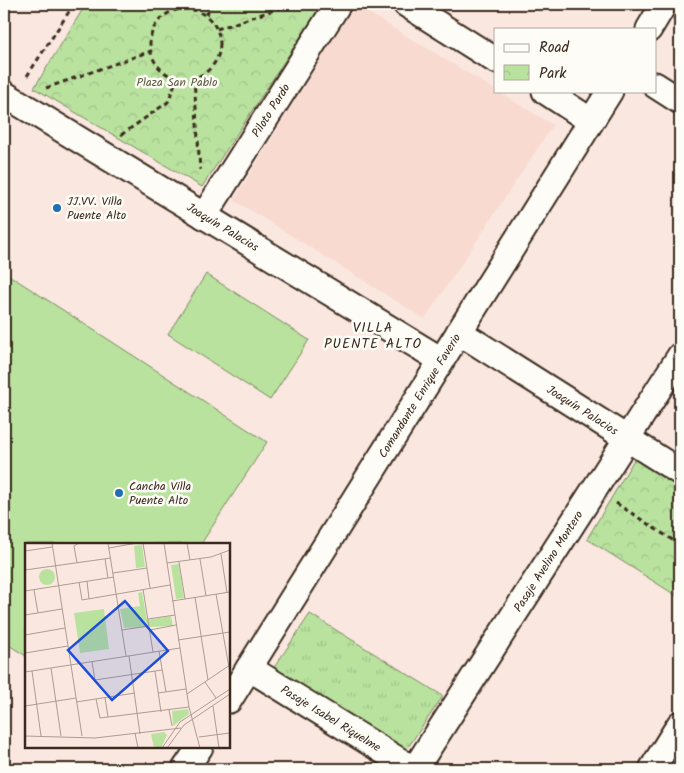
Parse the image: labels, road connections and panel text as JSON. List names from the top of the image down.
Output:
{
  "streets": {
    "street": [
      "Piloto Pardo",
      "Joaquín Palacios",
      "Comandante Enrique Faverio",
      "Pasaje Avelino Montero",
      "Pasaje Isabel Riquelme"
    ]
  },
  "crossings": [
    ["Piloto Pardo", "Joaquín Palacios"],
    ["Joaquín Palacios", "Comandante Enrique Faverio"],
    ["Joaquín Palacios", "Pasaje Avelino Montero"],
    ["Comandante Enrique Faverio", "Pasaje Isabel Riquelme"],
    ["Pasaje Avelino Montero", "Pasaje Isabel Riquelme"]
  ],
  "districts": ["VILLA PUENTE ALTO"],
  "parks": ["Plaza San Pablo"],
  "places": ["JJ.VV. Villa Puente Alto", "Cancha Villa Puente Alto"],
  "legend": ["Road", "Park"]
}
